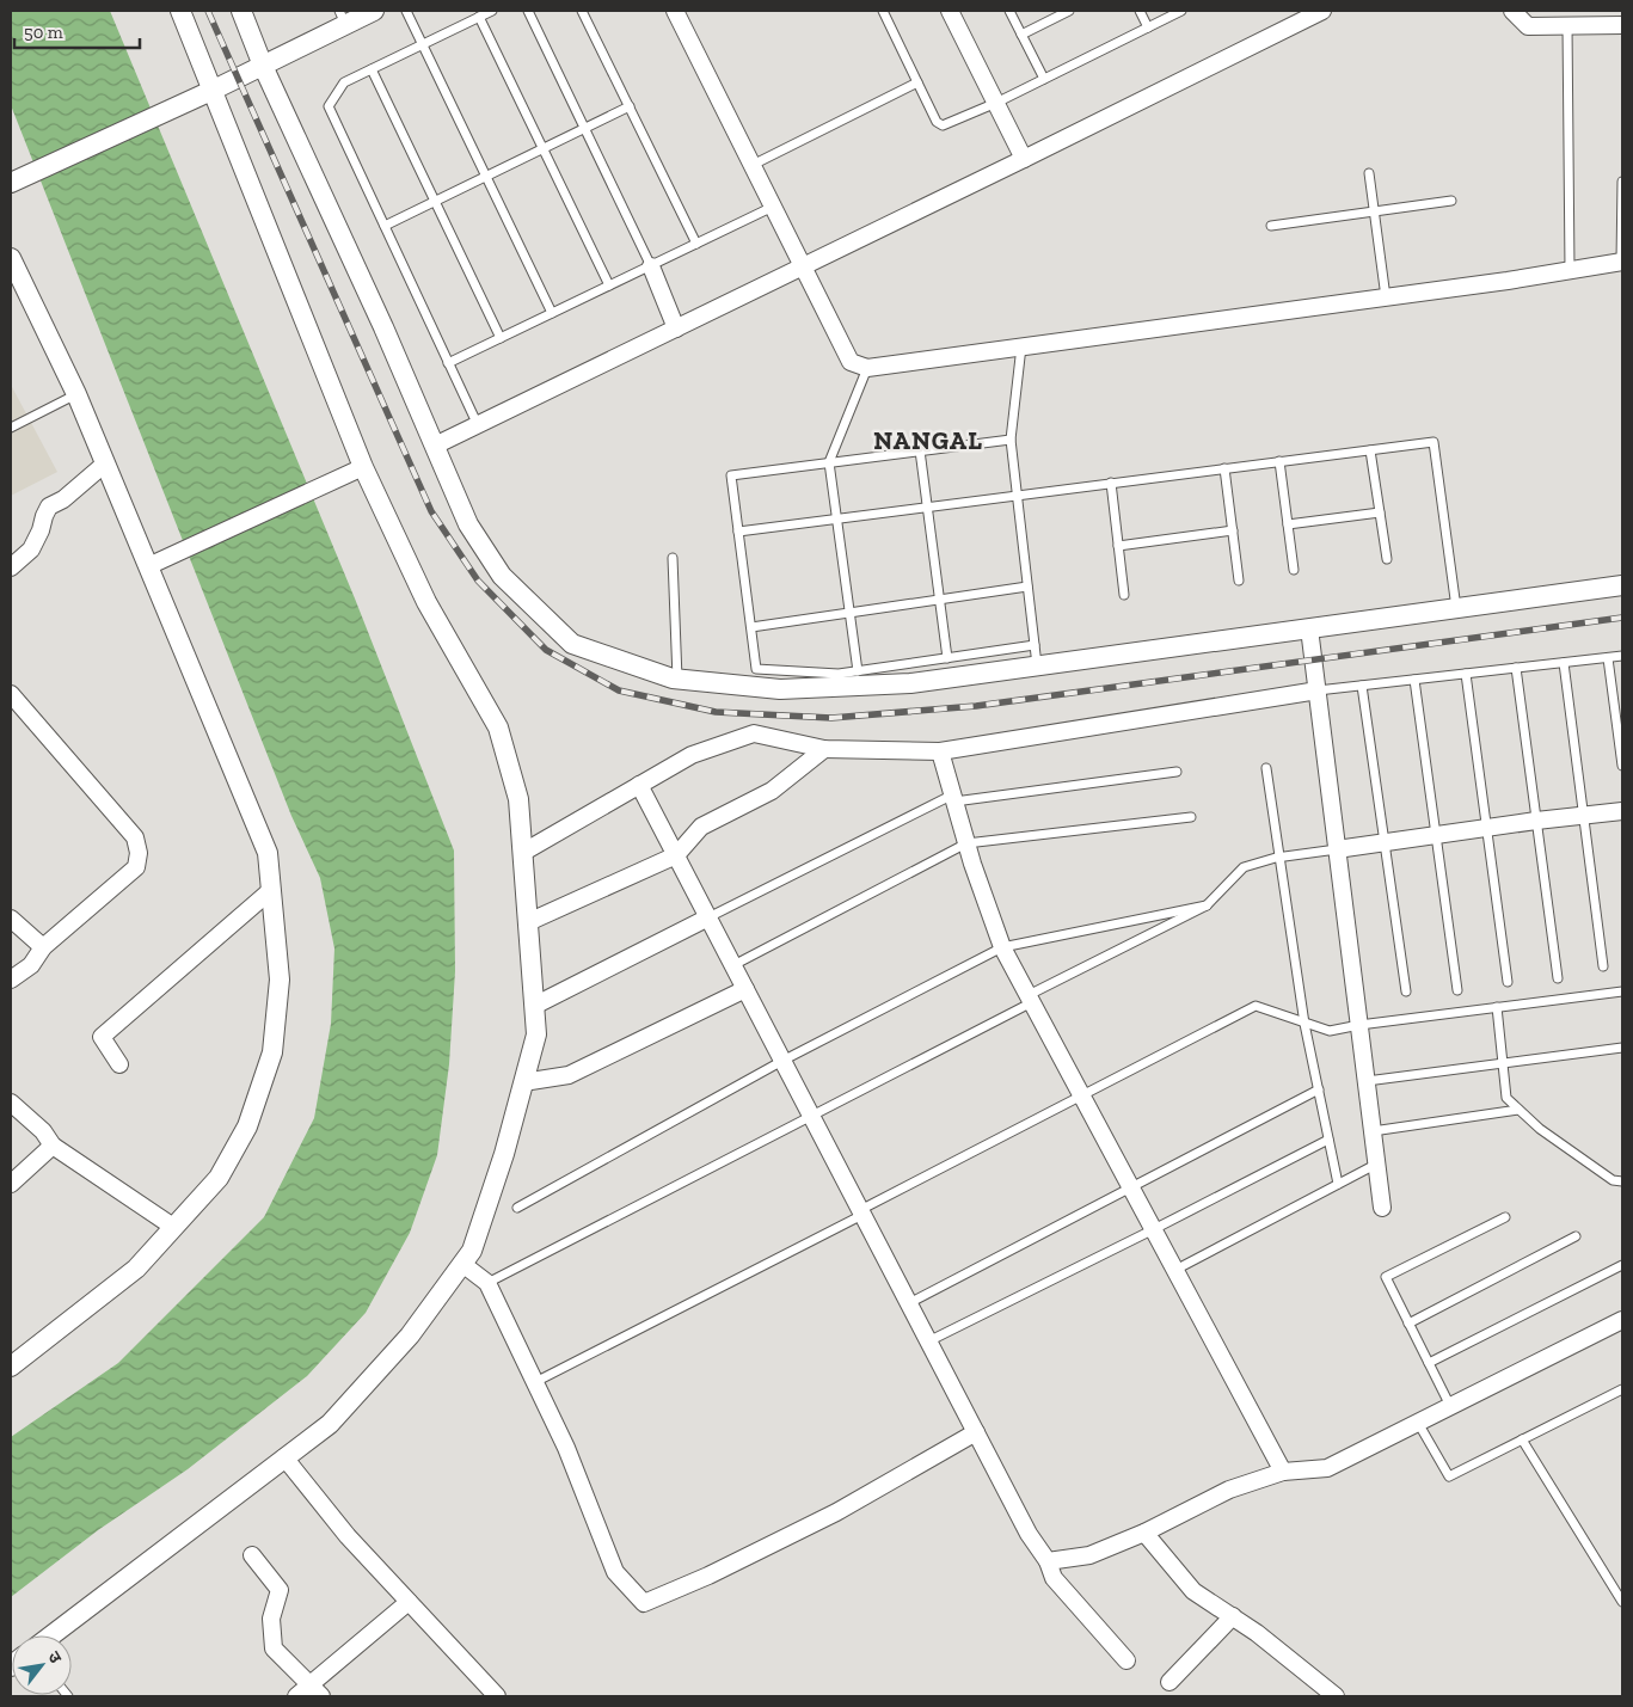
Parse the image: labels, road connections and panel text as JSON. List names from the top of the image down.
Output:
{
  "districts": ["NANGAL"],
  "scale_bar": "50 m",
  "north": "top right"
}
